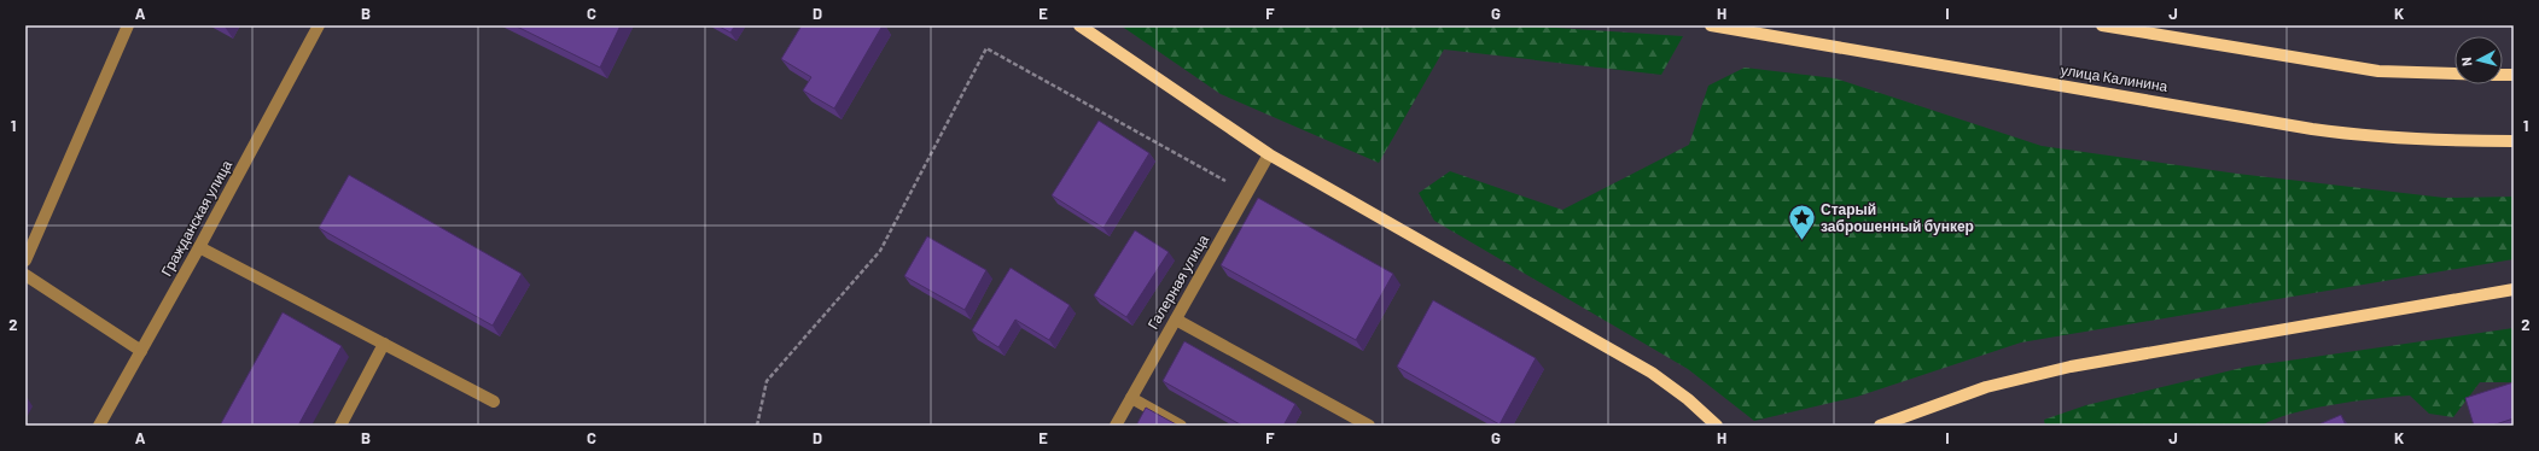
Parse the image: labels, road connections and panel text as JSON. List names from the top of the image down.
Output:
{
  "streets": {
    "main road": ["улица Калинина"],
    "street": ["Гражданская улица", "Галерная улица"]
  },
  "places": {
    "place": ["Старый заброшенный бункер"]
  },
  "north": "left",
  "grid": {
    "columns": [
      "A",
      "B",
      "C",
      "D",
      "E",
      "F",
      "G",
      "H",
      "I",
      "J",
      "K"
    ],
    "rows": ["1", "2"]
  }
}
